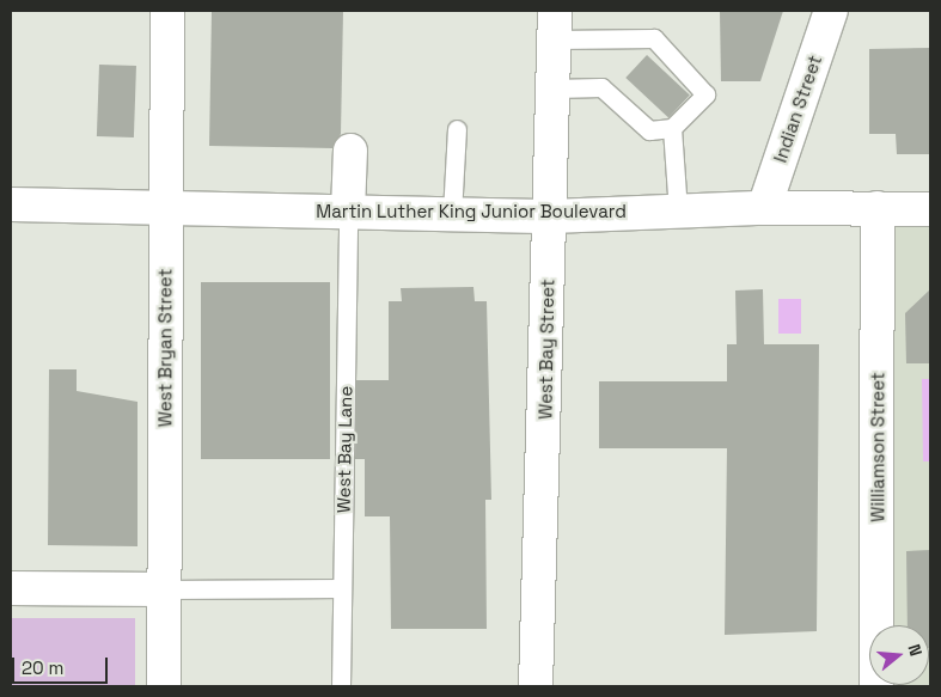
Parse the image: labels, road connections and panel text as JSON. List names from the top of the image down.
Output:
{
  "streets": {
    "street": [
      "Indian Street",
      "Martin Luther King Junior Boulevard",
      "West Bryan Street",
      "West Bay Street",
      "Williamson Street"
    ],
    "lane": ["West Bay Lane"]
  },
  "crossings": [
    ["Indian Street", "Martin Luther King Junior Boulevard"],
    ["Martin Luther King Junior Boulevard", "West Bryan Street"],
    ["Martin Luther King Junior Boulevard", "West Bay Street"],
    ["Martin Luther King Junior Boulevard", "Williamson Street"],
    ["Martin Luther King Junior Boulevard", "West Bay Lane"]
  ],
  "scale_bar": "20 m",
  "north": "right"
}
